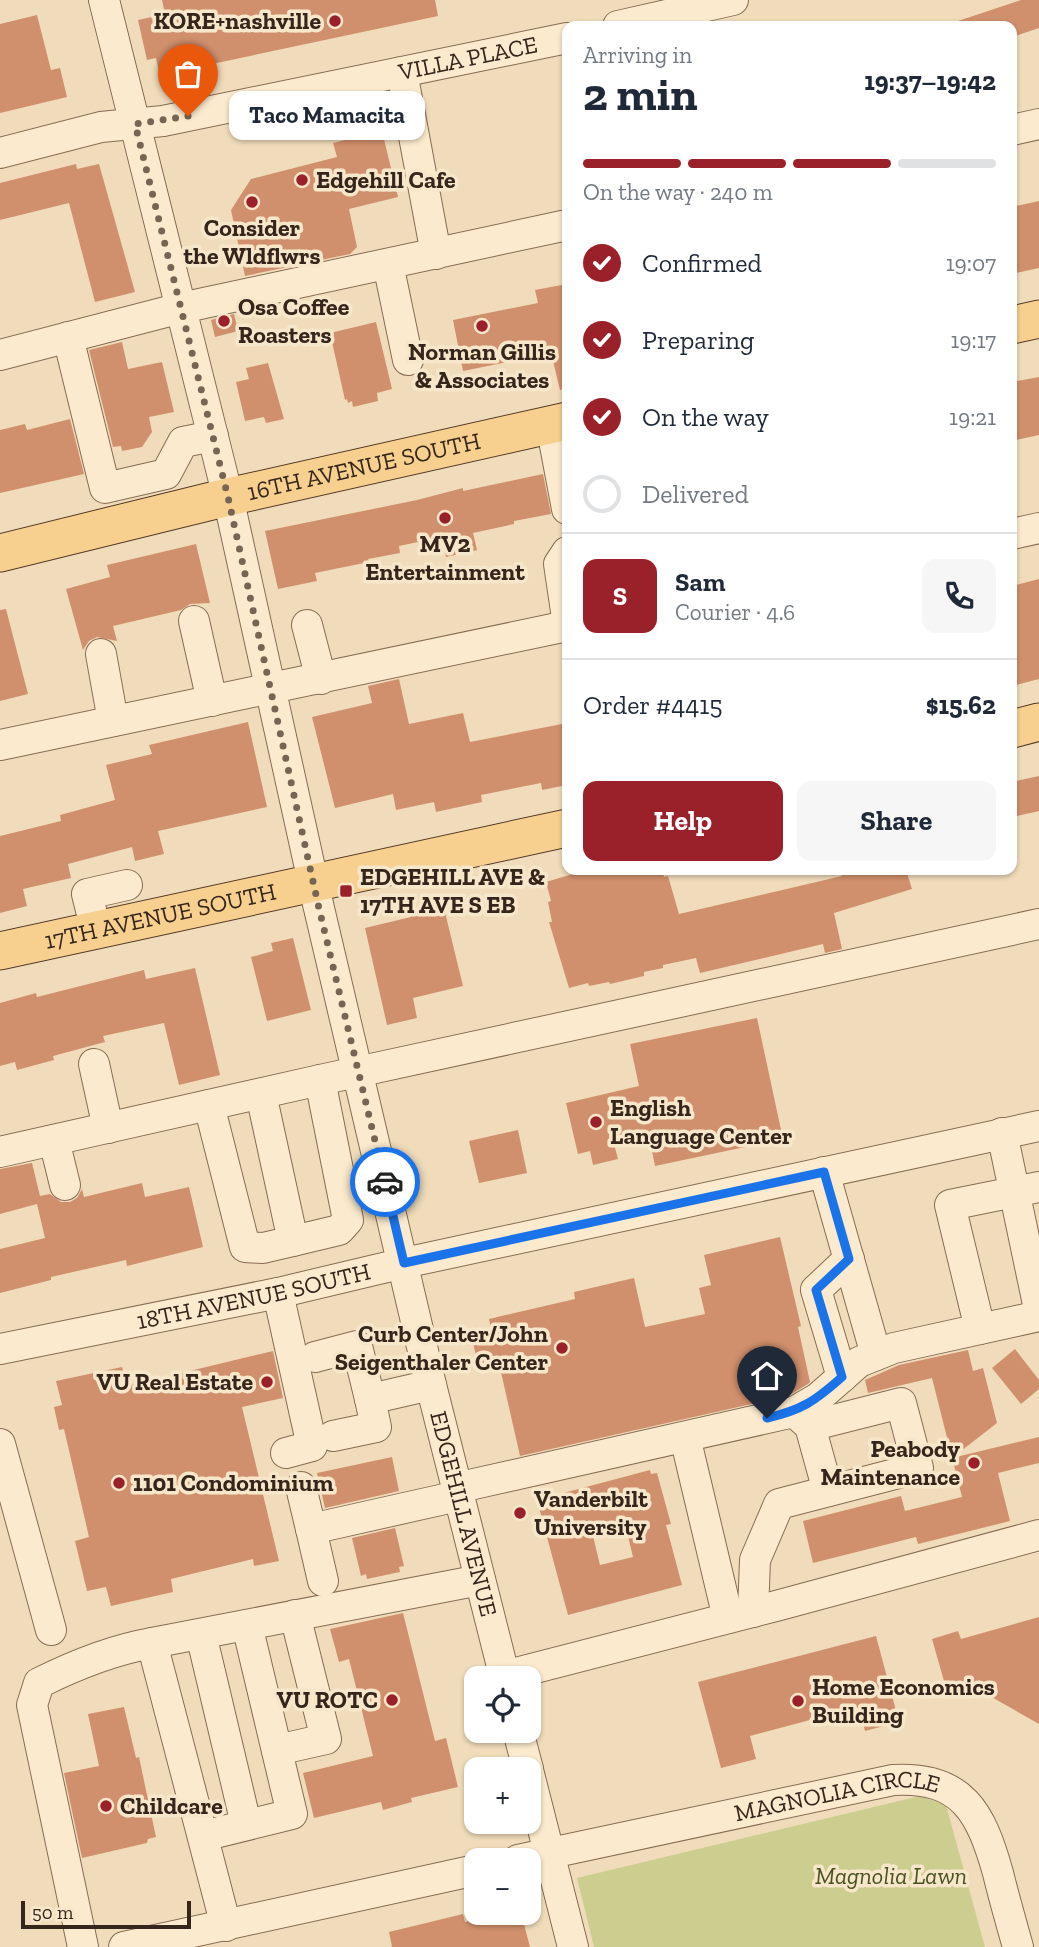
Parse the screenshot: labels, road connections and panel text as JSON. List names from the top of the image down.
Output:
{
  "streets": {
    "main road": ["16TH AVENUE SOUTH", "17TH AVENUE SOUTH"],
    "street": [
      "VILLA PLACE",
      "18TH AVENUE SOUTH",
      "EDGEHILL AVENUE",
      "MAGNOLIA CIRCLE"
    ]
  },
  "crossings": [
    ["VILLA PLACE", "EDGEHILL AVENUE"],
    ["16TH AVENUE SOUTH", "EDGEHILL AVENUE"],
    ["17TH AVENUE SOUTH", "EDGEHILL AVENUE"],
    ["18TH AVENUE SOUTH", "EDGEHILL AVENUE"]
  ],
  "parks": ["Magnolia Lawn"],
  "places": {
    "other": [
      "KORE+nashville",
      "Taco Mamacita",
      "Edgehill Cafe",
      "Consider the Wldflwrs",
      "Osa Coffee Roasters",
      "Norman Gillis & Associates",
      "MV2 Entertainment",
      "English Language Center",
      "Curb Center/John Seigenthaler Center",
      "VU Real Estate",
      "Peabody Maintenance",
      "1101 Condominium",
      "Vanderbilt University",
      "VU ROTC",
      "Home Economics Building",
      "Childcare"
    ],
    "transit": ["EDGEHILL AVE & 17TH AVE S EB"]
  },
  "scale_bar": "50 m",
  "page": {
    "heading": ["2 min", "Arriving in", "19:37–19:42"],
    "panel": [
      "Sam",
      "Courier · 4.6",
      "Order #4415",
      "$15.62"
    ],
    "bubble": "Taco Mamacita",
    "bar": "On the way · 240 m",
    "list": [
      ["Confirmed", "19:07"],
      ["Preparing", "19:17"],
      ["On the way", "19:21"],
      "Delivered"
    ],
    "round": "S",
    "buttons": ["Help", "Share"],
    "map_buttons": ["+", "−"],
    "scale": "50 m"
  }
}
